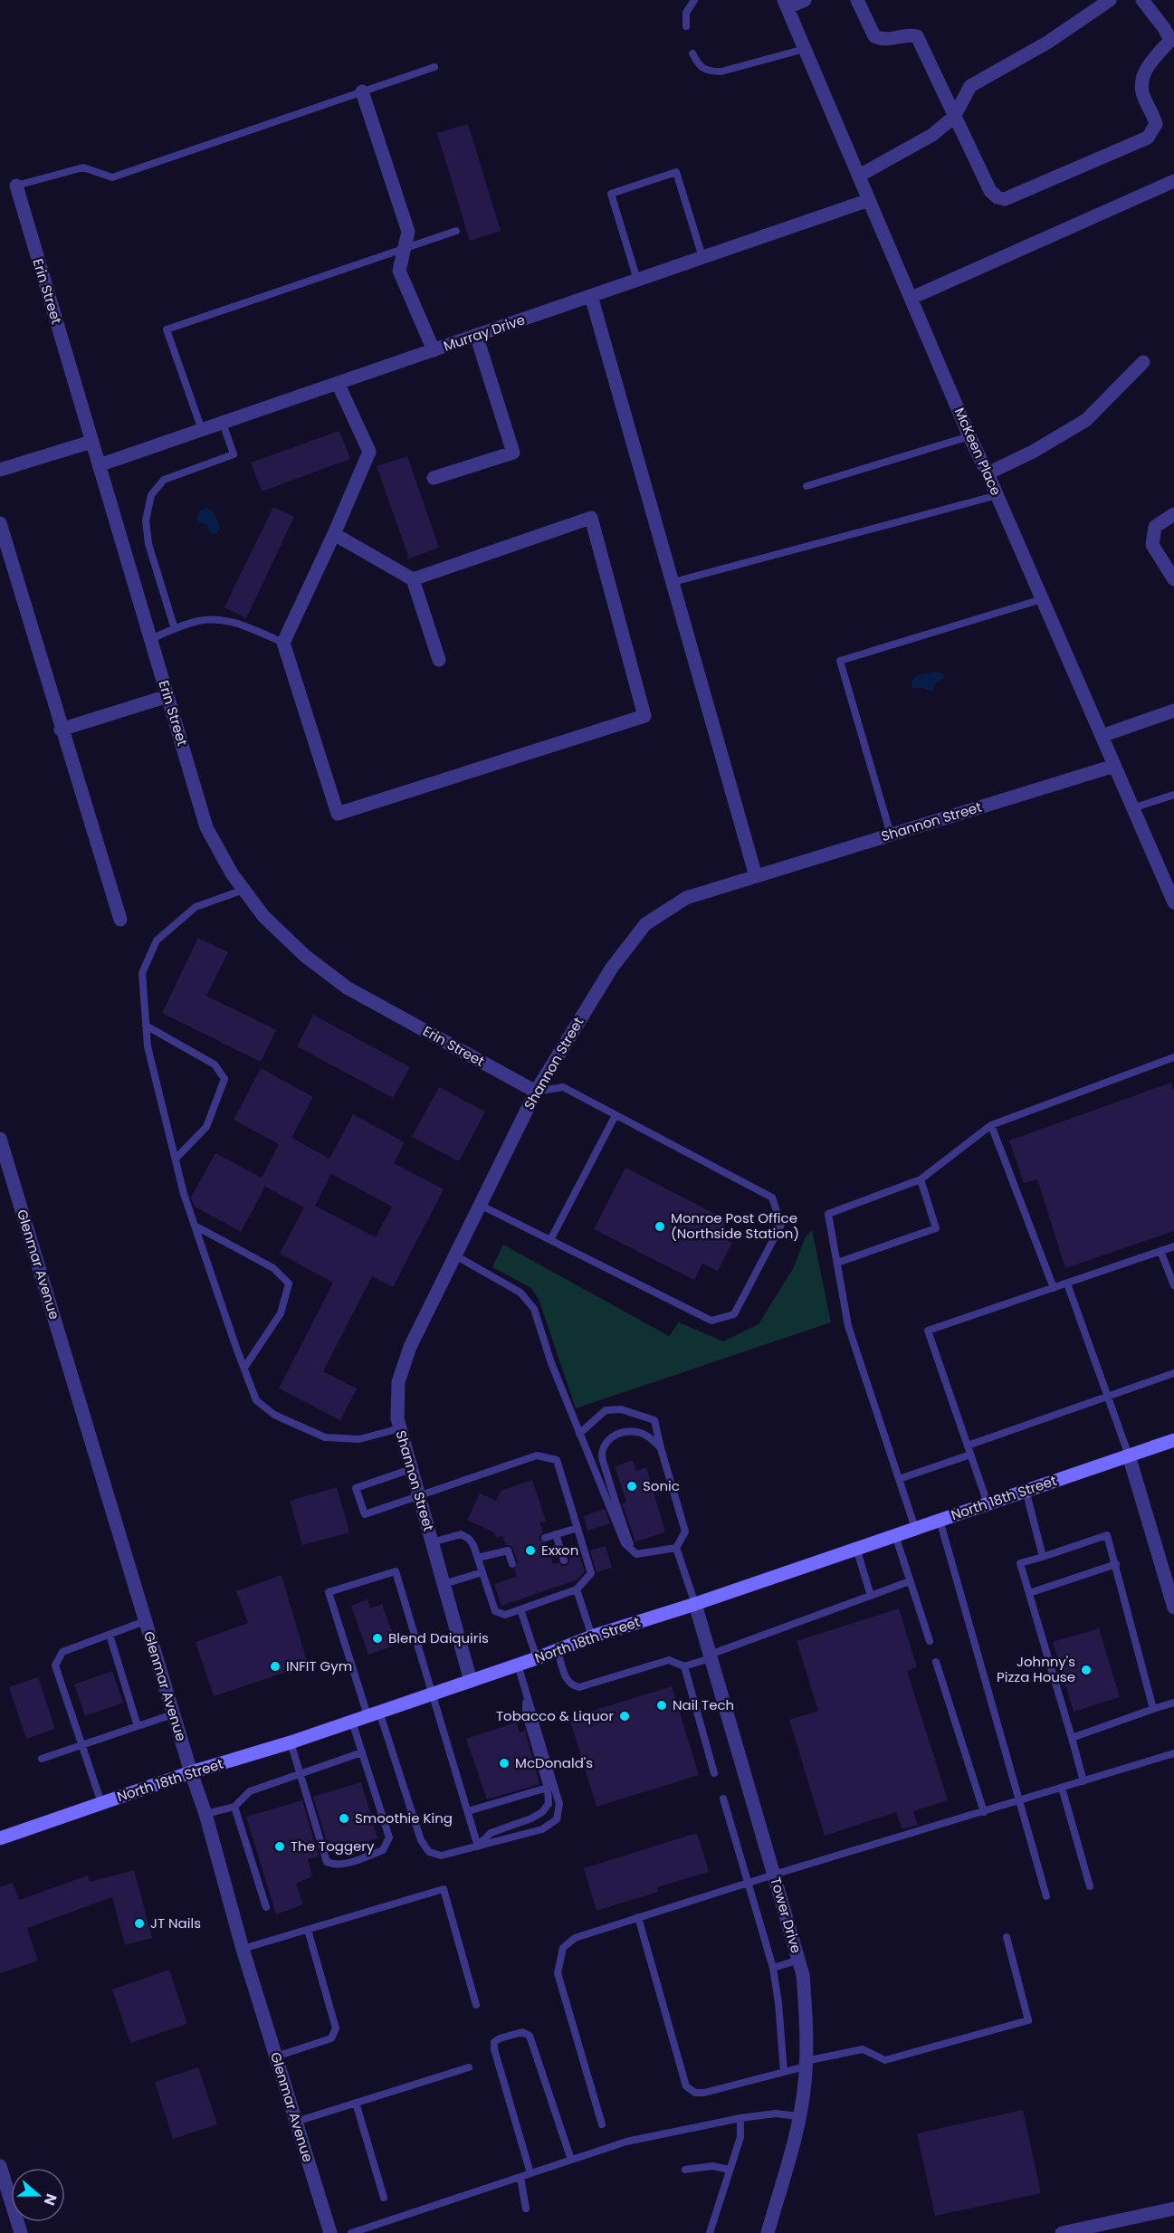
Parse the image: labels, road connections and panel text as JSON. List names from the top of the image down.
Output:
{
  "streets": {
    "main road": ["North 18th Street"],
    "street": [
      "Erin Street",
      "Murray Drive",
      "McKeen Place",
      "Shannon Street",
      "Glenmar Avenue",
      "Tower Drive"
    ]
  },
  "crossings": [
    ["Erin Street", "Murray Drive"],
    ["Erin Street", "Shannon Street"],
    ["Murray Drive", "McKeen Place"],
    ["McKeen Place", "Shannon Street"],
    ["Shannon Street", "North 18th Street"],
    ["Glenmar Avenue", "North 18th Street"],
    ["North 18th Street", "Tower Drive"]
  ],
  "places": [
    "Monroe Post Office (Northside Station)",
    "Sonic",
    "Exxon",
    "Blend Daiquiris",
    "INFIT Gym",
    "Johnny's Pizza House",
    "Nail Tech",
    "Tobacco & Liquor",
    "McDonald's",
    "Smoothie King",
    "The Toggery",
    "JT Nails"
  ],
  "north": "right"
}
